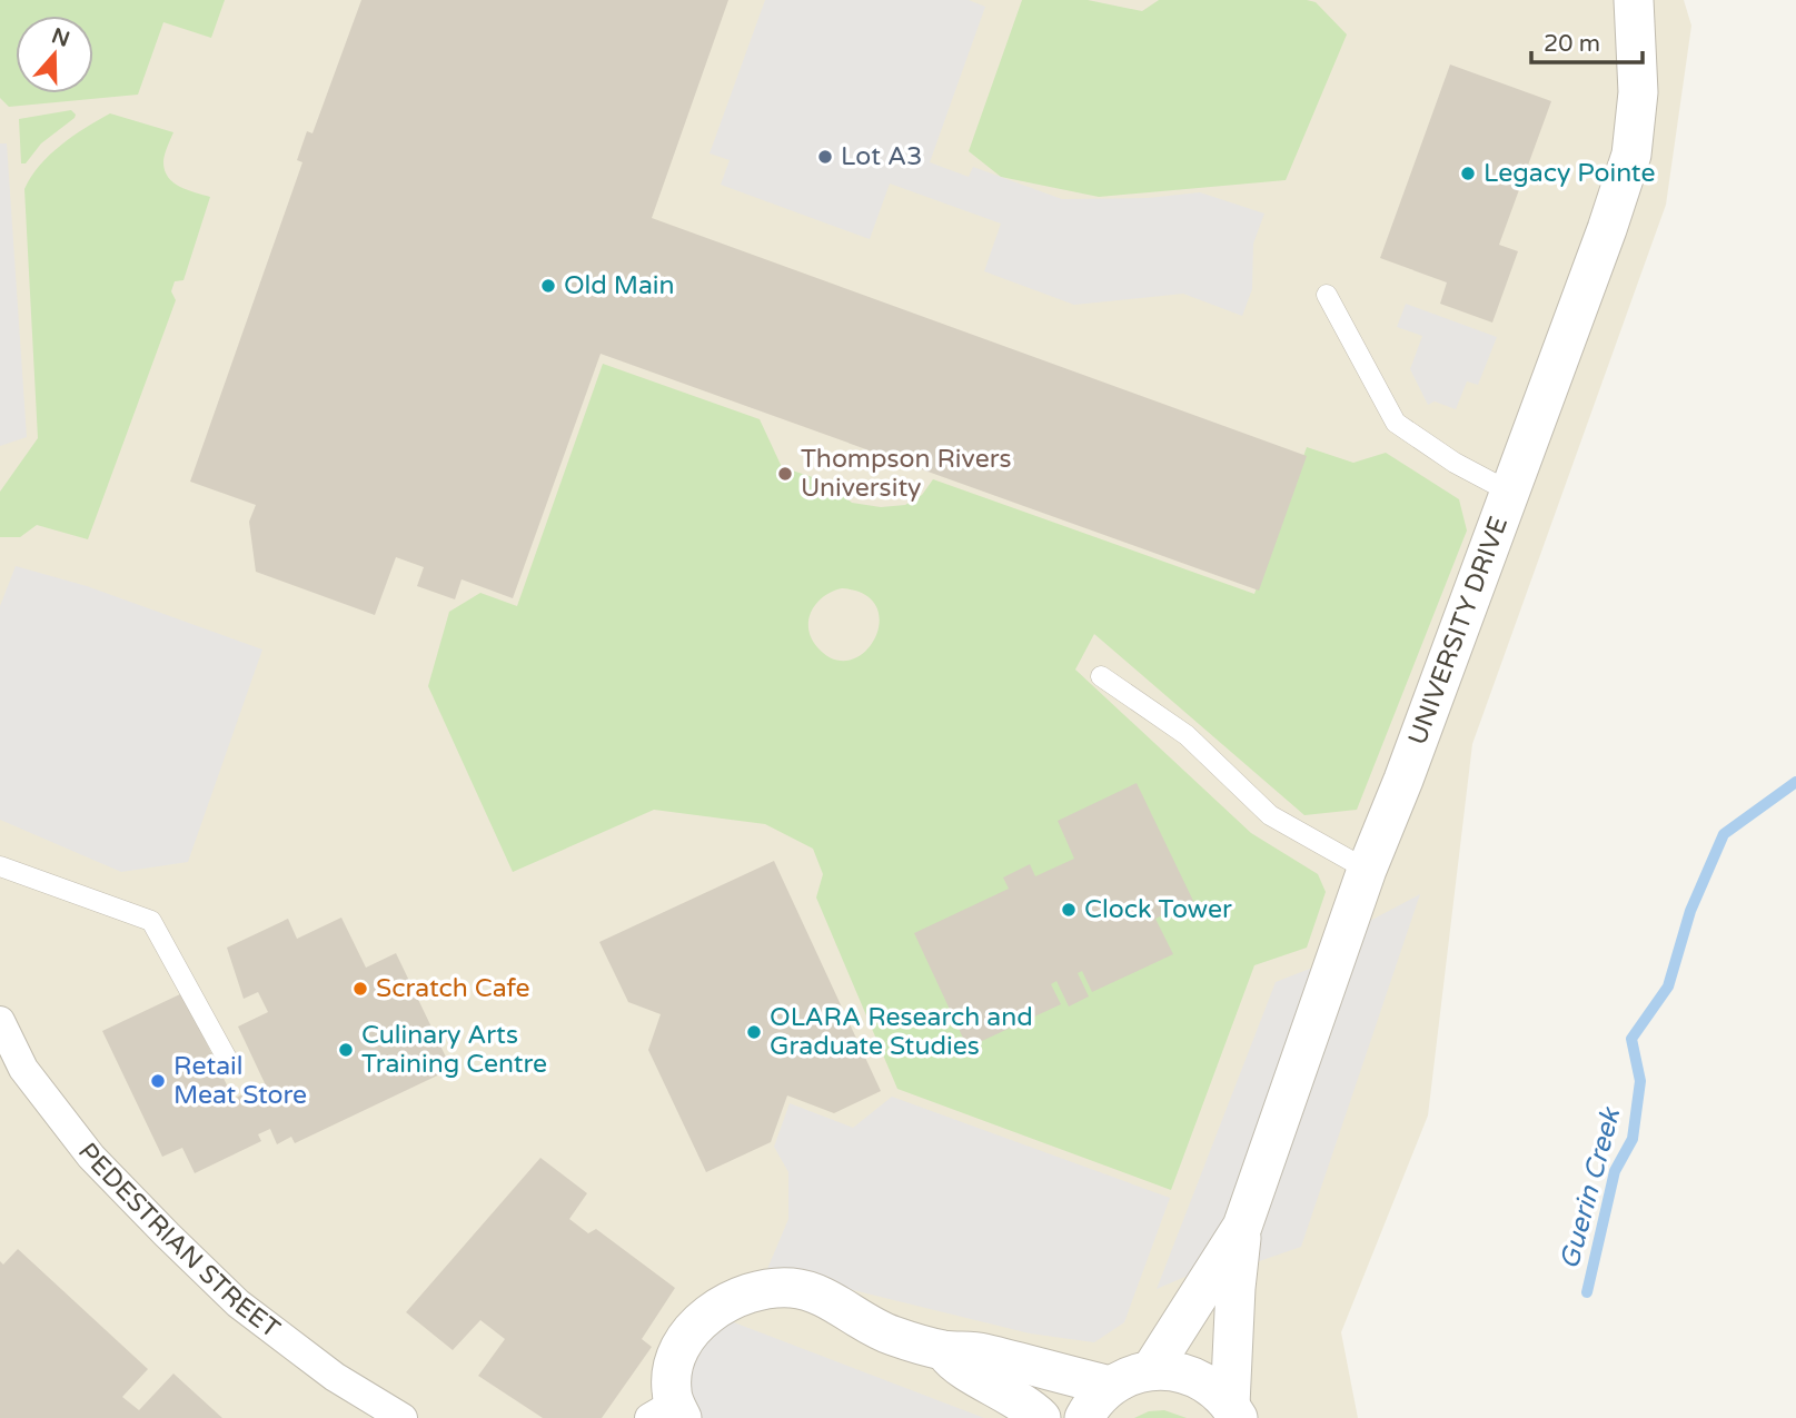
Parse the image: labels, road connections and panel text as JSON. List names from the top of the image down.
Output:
{
  "streets": {
    "street": ["UNIVERSITY DRIVE", "PEDESTRIAN STREET"]
  },
  "water": ["Guerin Creek"],
  "places": [
    "Lot A3",
    "Legacy Pointe",
    "Old Main",
    "Thompson Rivers University",
    "Clock Tower",
    "Scratch Cafe",
    "OLARA Research and Graduate Studies",
    "Culinary Arts Training Centre",
    "Retail Meat Store"
  ],
  "scale_bar": "20 m",
  "north": "top"
}
